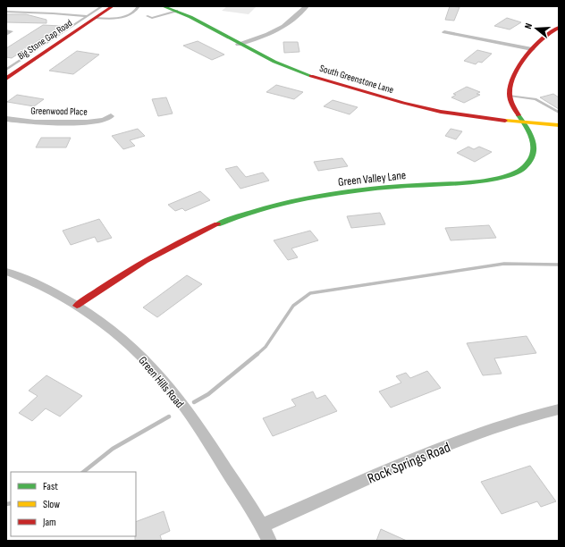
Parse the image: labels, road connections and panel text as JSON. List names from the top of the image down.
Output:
{
  "streets": {
    "street": [
      "Big Stone Gap Road",
      "South Greenstone Lane",
      "Greenwood Place",
      "Green Valley Lane",
      "Green Hills Road",
      "Rock Springs Road"
    ]
  },
  "crossings": [
    ["South Greenstone Lane", "Green Valley Lane"],
    ["Green Valley Lane", "Green Hills Road"],
    ["Green Hills Road", "Rock Springs Road"]
  ],
  "legend": ["Fast", "Slow", "Jam"],
  "north": "left"
}
